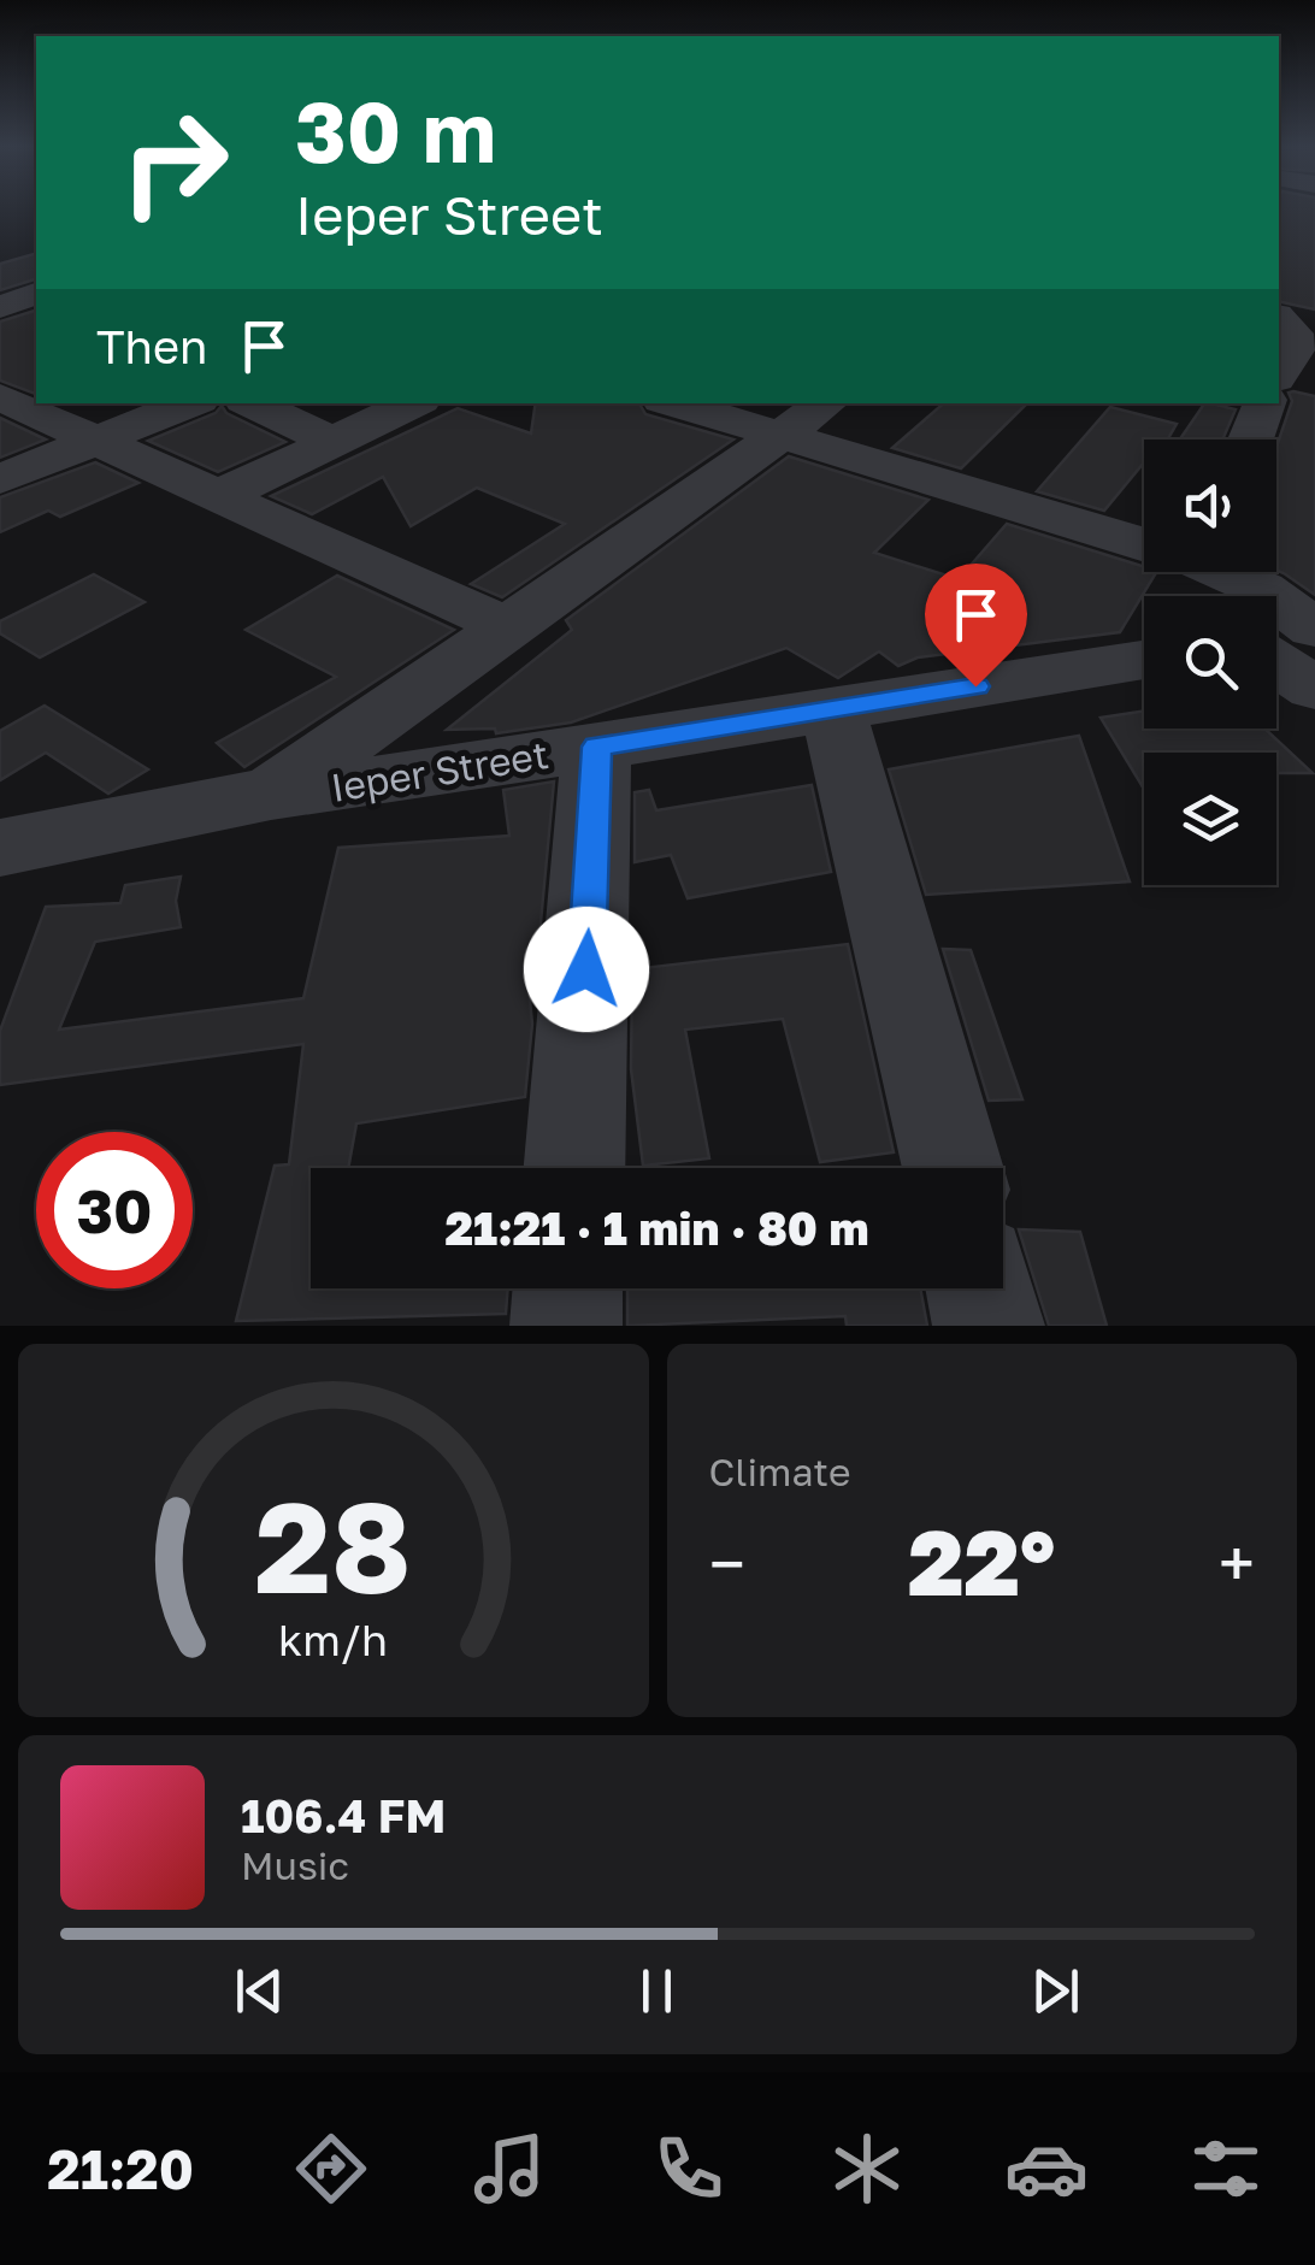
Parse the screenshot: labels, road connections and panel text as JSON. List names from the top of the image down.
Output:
{
  "streets": {
    "street": ["Ieper Street"]
  },
  "page": {
    "turn": ["30 m", "Ieper Street"],
    "then": "Then",
    "limit": "30",
    "trip": "21:21 · 1 min · 80 m",
    "tile": "Climate",
    "heat": ["−", "22°", "+"],
    "song": ["106.4 FM", "Music"],
    "tabs": "21:20",
    "gauge": ["28", "km/h"]
  }
}
